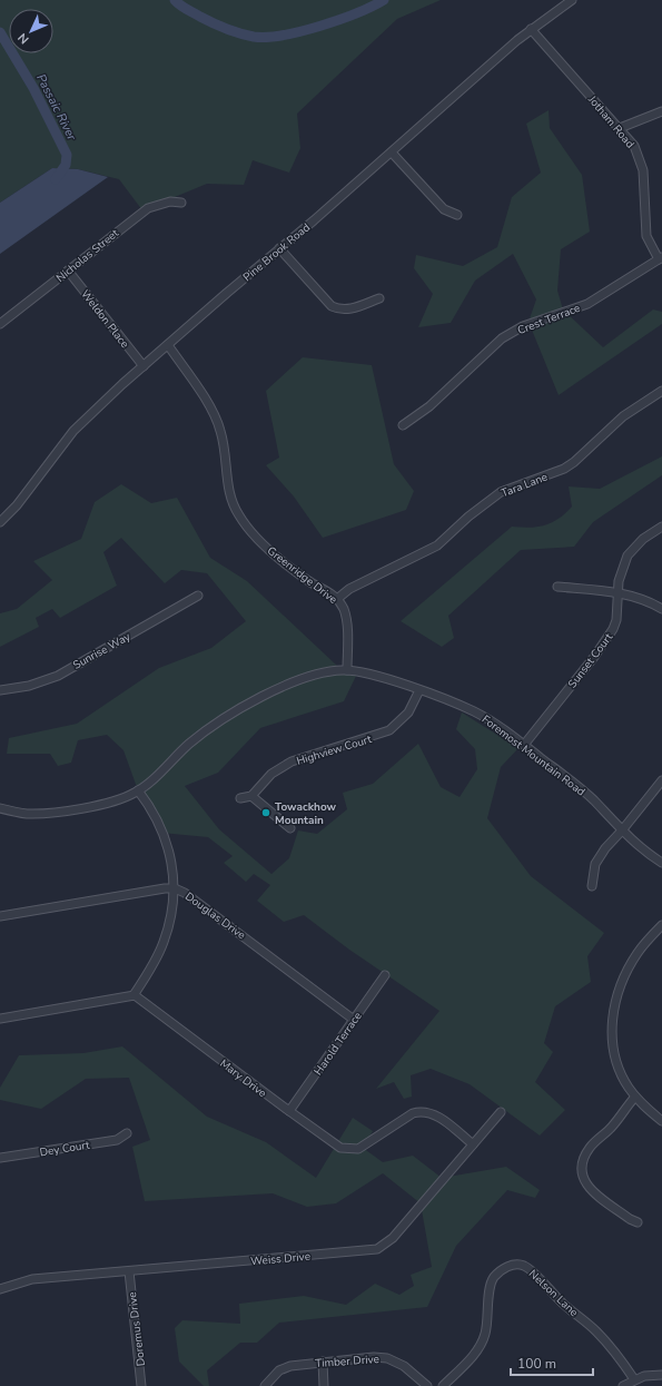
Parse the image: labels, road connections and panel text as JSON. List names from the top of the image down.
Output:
{
  "streets": {
    "street": [
      "Jotham Road",
      "Pine Brook Road",
      "Nicholas Street",
      "Weldon Place",
      "Crest Terrace",
      "Tara Lane",
      "Greenridge Drive",
      "Sunrise Way",
      "Sunset Court",
      "Highview Court",
      "Foremost Mountain Road",
      "Douglas Drive",
      "Harold Terrace",
      "Mary Drive",
      "Dey Court",
      "Weiss Drive",
      "Nelson Lane",
      "Doremus Drive",
      "Timber Drive"
    ]
  },
  "crossings": [
    ["Jotham Road", "Pine Brook Road"],
    ["Jotham Road", "Crest Terrace"],
    ["Pine Brook Road", "Weldon Place"],
    ["Pine Brook Road", "Greenridge Drive"],
    ["Nicholas Street", "Weldon Place"],
    ["Tara Lane", "Greenridge Drive"],
    ["Greenridge Drive", "Foremost Mountain Road"],
    ["Sunset Court", "Foremost Mountain Road"],
    ["Highview Court", "Foremost Mountain Road"],
    ["Douglas Drive", "Harold Terrace"],
    ["Harold Terrace", "Mary Drive"],
    ["Mary Drive", "Weiss Drive"],
    ["Weiss Drive", "Doremus Drive"]
  ],
  "water": ["Passaic River"],
  "places": ["Towackhow Mountain"],
  "scale_bar": "100 m",
  "north": "bottom left"
}
